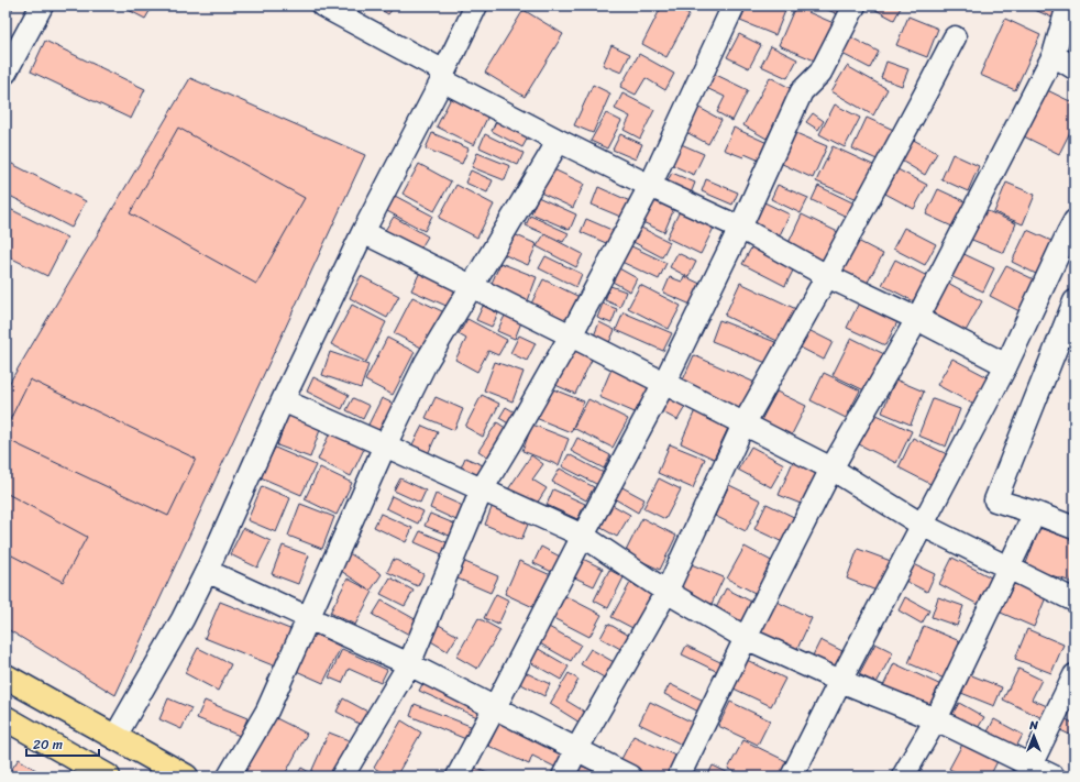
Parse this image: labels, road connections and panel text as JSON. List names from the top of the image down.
{
  "scale_bar": "20 m",
  "north": "top"
}
